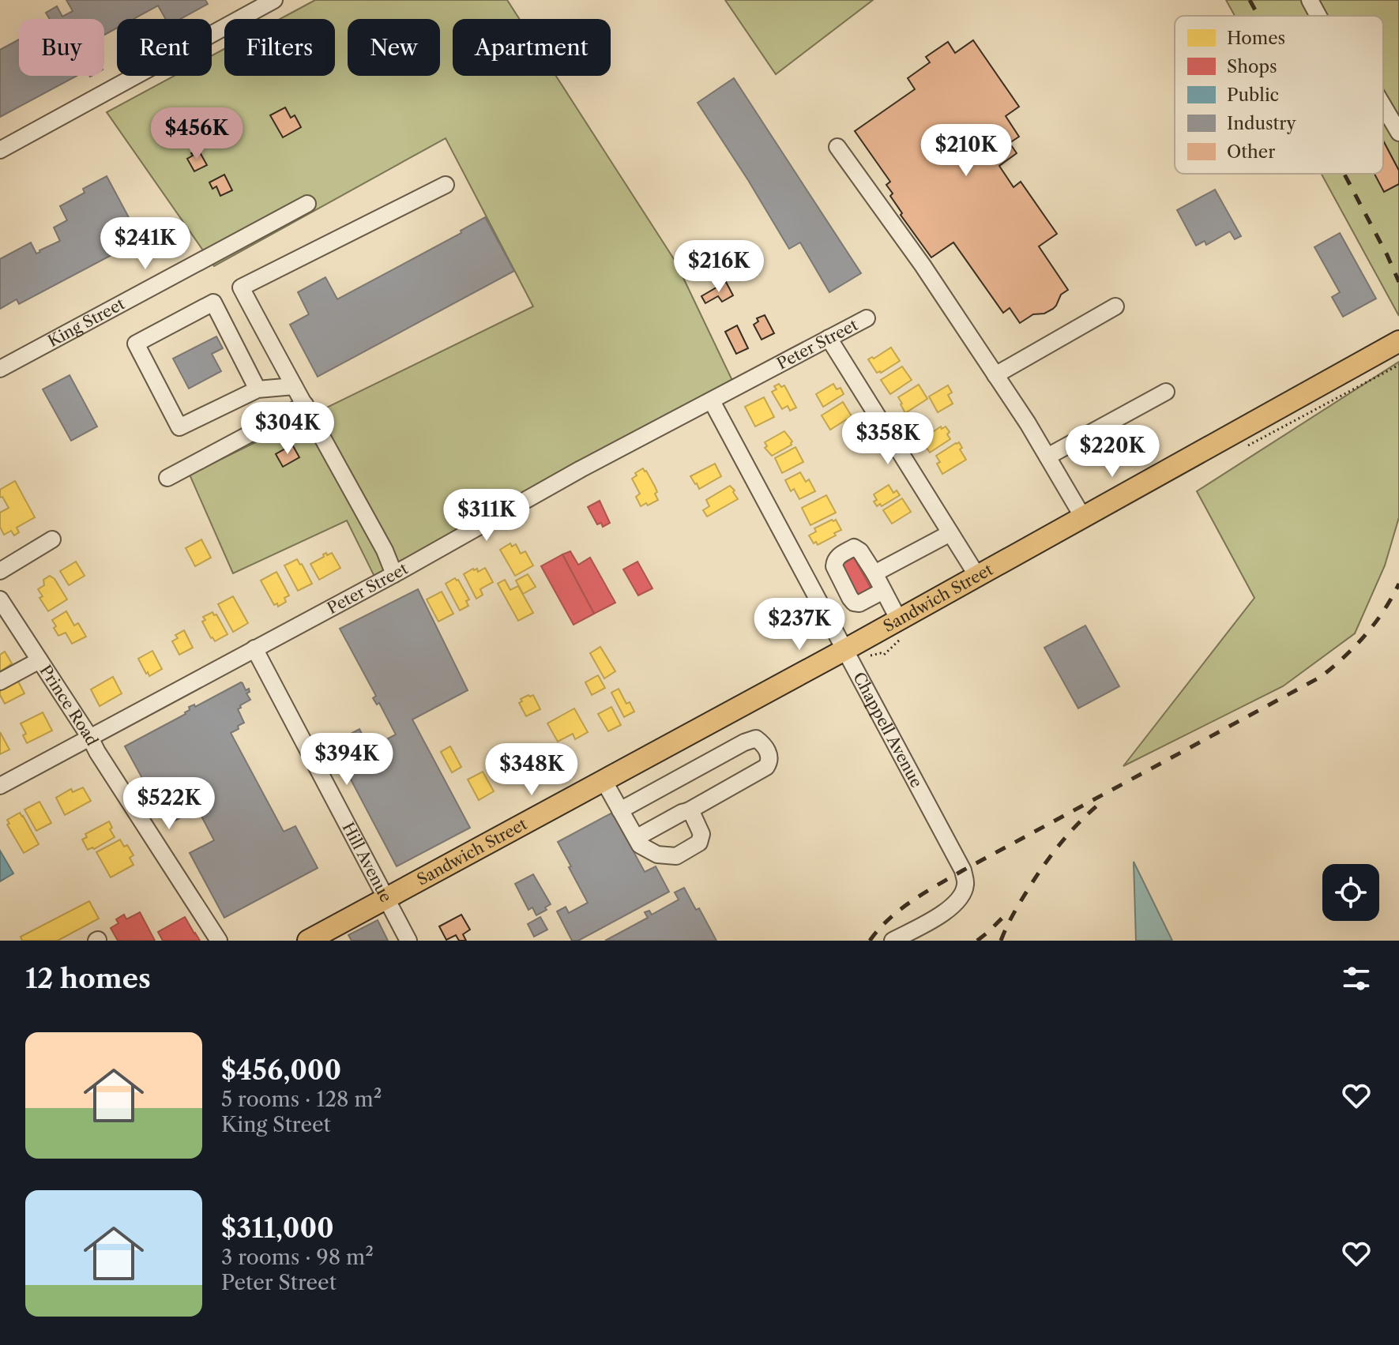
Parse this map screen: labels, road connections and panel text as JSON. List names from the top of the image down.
{
  "streets": {
    "main road": ["Sandwich Street"],
    "street": [
      "King Street",
      "Peter Street",
      "Prince Road",
      "Chappell Avenue",
      "Hill Avenue"
    ]
  },
  "crossings": [
    ["Peter Street", "Prince Road"],
    ["Peter Street", "Chappell Avenue"],
    ["Peter Street", "Hill Avenue"],
    ["Sandwich Street", "Chappell Avenue"],
    ["Sandwich Street", "Hill Avenue"]
  ],
  "legend": [
    "Homes",
    "Shops",
    "Public",
    "Industry",
    "Other"
  ],
  "page": {
    "chip": [
      "Buy",
      "Rent",
      "Filters",
      "New",
      "Apartment"
    ],
    "price": [
      "$456K",
      "$210K",
      "$241K",
      "$216K",
      "$304K",
      "$358K",
      "$220K",
      "$311K",
      "$237K",
      "$394K",
      "$348K",
      "$522K"
    ],
    "heading": "12 homes",
    "list": [
      {
        "name": "$456,000",
        "note": "5 rooms · 128 m² · King Street"
      },
      {
        "name": "$311,000",
        "note": "3 rooms · 98 m² · Peter Street"
      }
    ]
  }
}
